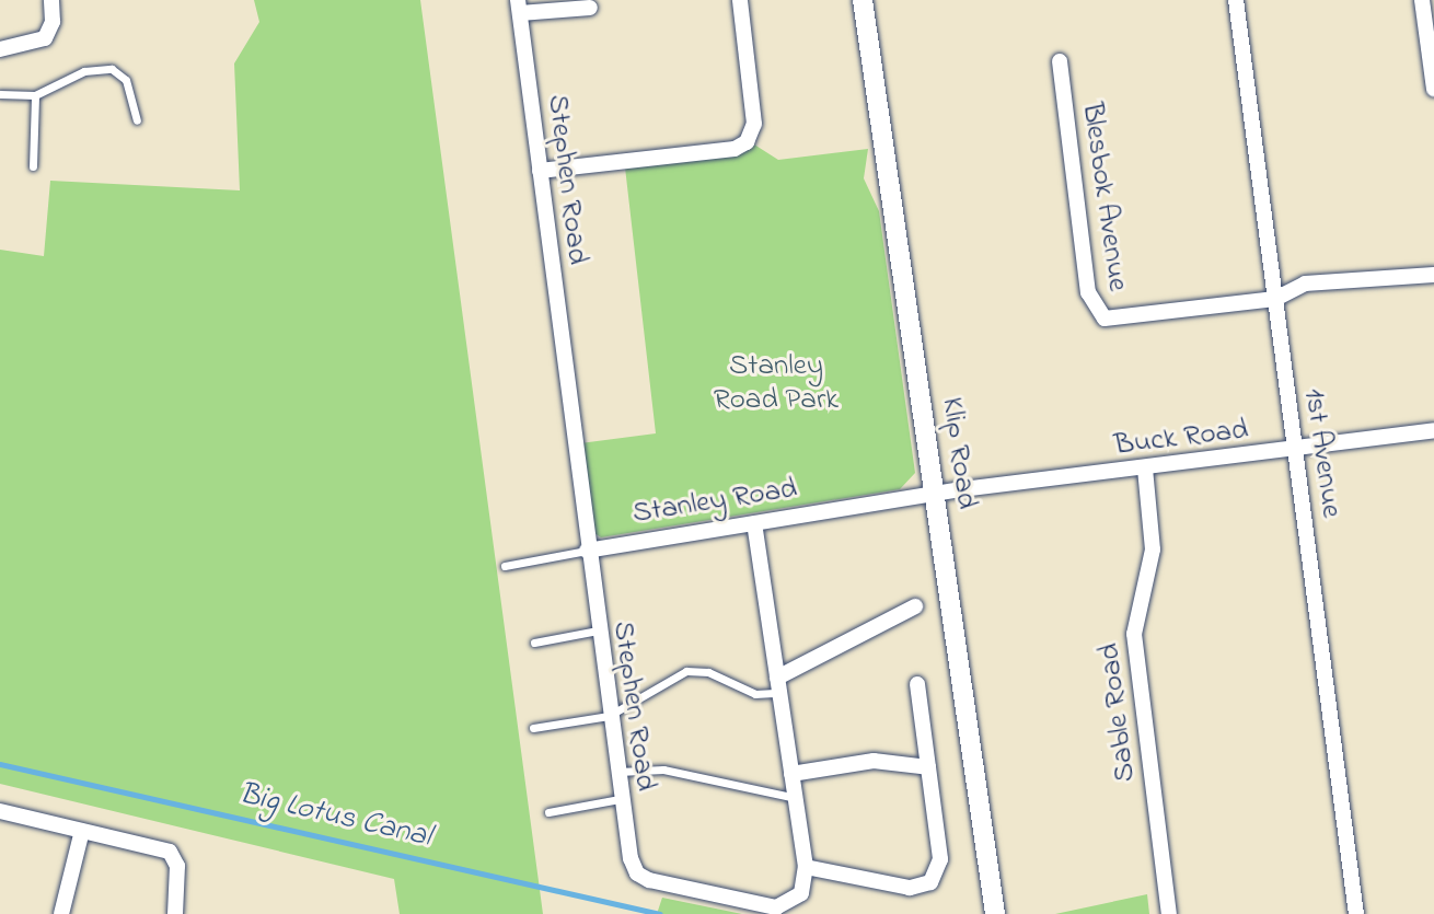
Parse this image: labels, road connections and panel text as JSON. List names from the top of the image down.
{
  "streets": {
    "street": [
      "Stephen Road",
      "Blesbok Avenue",
      "Buck Road",
      "Klip Road",
      "1st Avenue",
      "Stanley Road",
      "Sable Road"
    ]
  },
  "crossings": [
    ["Stephen Road", "Stanley Road"],
    ["Blesbok Avenue", "1st Avenue"],
    ["Buck Road", "Klip Road"],
    ["Buck Road", "1st Avenue"],
    ["Buck Road", "Stanley Road"],
    ["Buck Road", "Sable Road"],
    ["Klip Road", "Stanley Road"]
  ],
  "water": ["Big Lotus Canal"],
  "parks": ["Stanley Road Park"]
}
